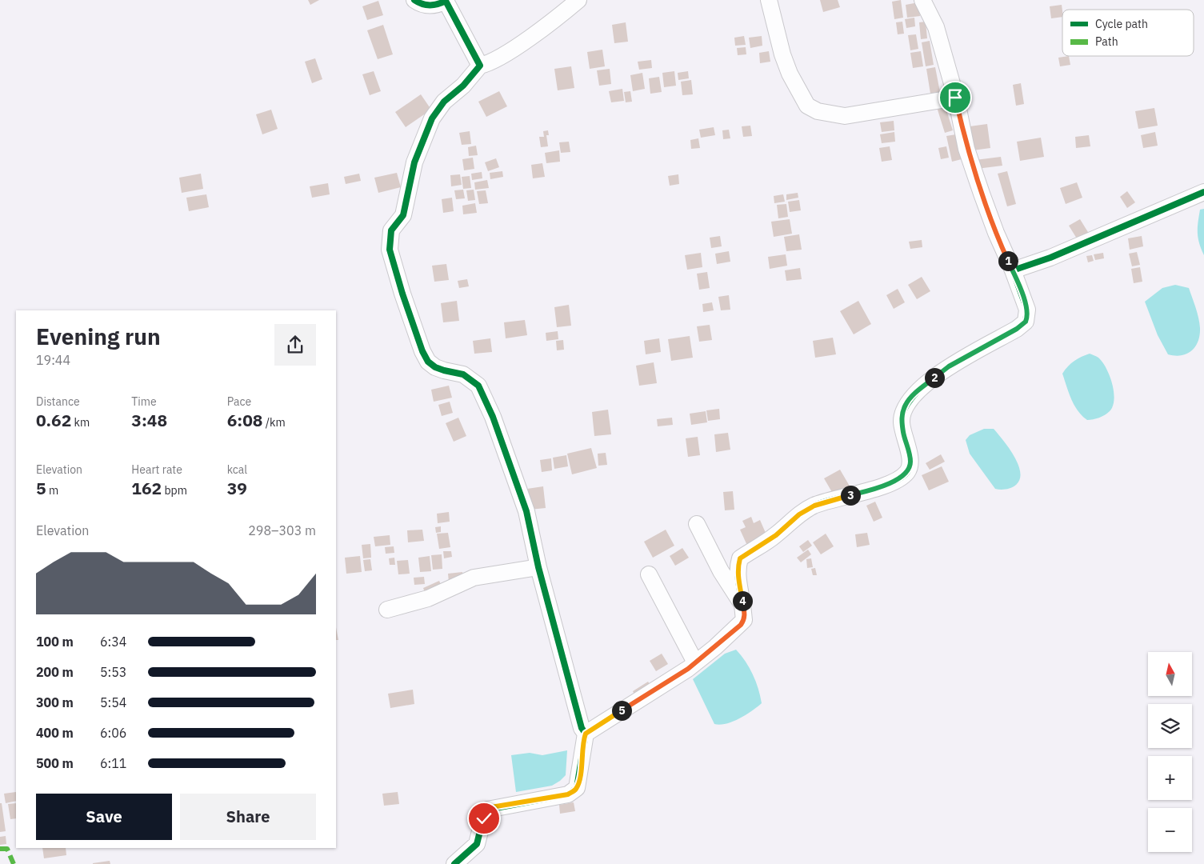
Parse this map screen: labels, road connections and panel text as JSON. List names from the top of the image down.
{
  "legend": ["Cycle path", "Path"],
  "north": "top",
  "page": {
    "pins": [
      "1",
      "2",
      "3",
      "4",
      "5"
    ],
    "heading": ["Evening run", "19:44"],
    "stats": [
      ["Distance", "0.62 km"],
      ["Time", "3:48"],
      ["Pace", "6:08 /km"],
      ["Elevation", "5 m"],
      ["Heart rate", "162 bpm"],
      ["kcal", "39"]
    ],
    "chart": ["Elevation", "298–303 m"],
    "list": [
      {
        "name": "100 m",
        "note": "6:34"
      },
      {
        "name": "200 m",
        "note": "5:53"
      },
      {
        "name": "300 m",
        "note": "5:54"
      },
      {
        "name": "400 m",
        "note": "6:06"
      },
      {
        "name": "500 m",
        "note": "6:11"
      }
    ],
    "map_buttons": ["+", "−"],
    "buttons": ["Save", "Share"]
  }
}
